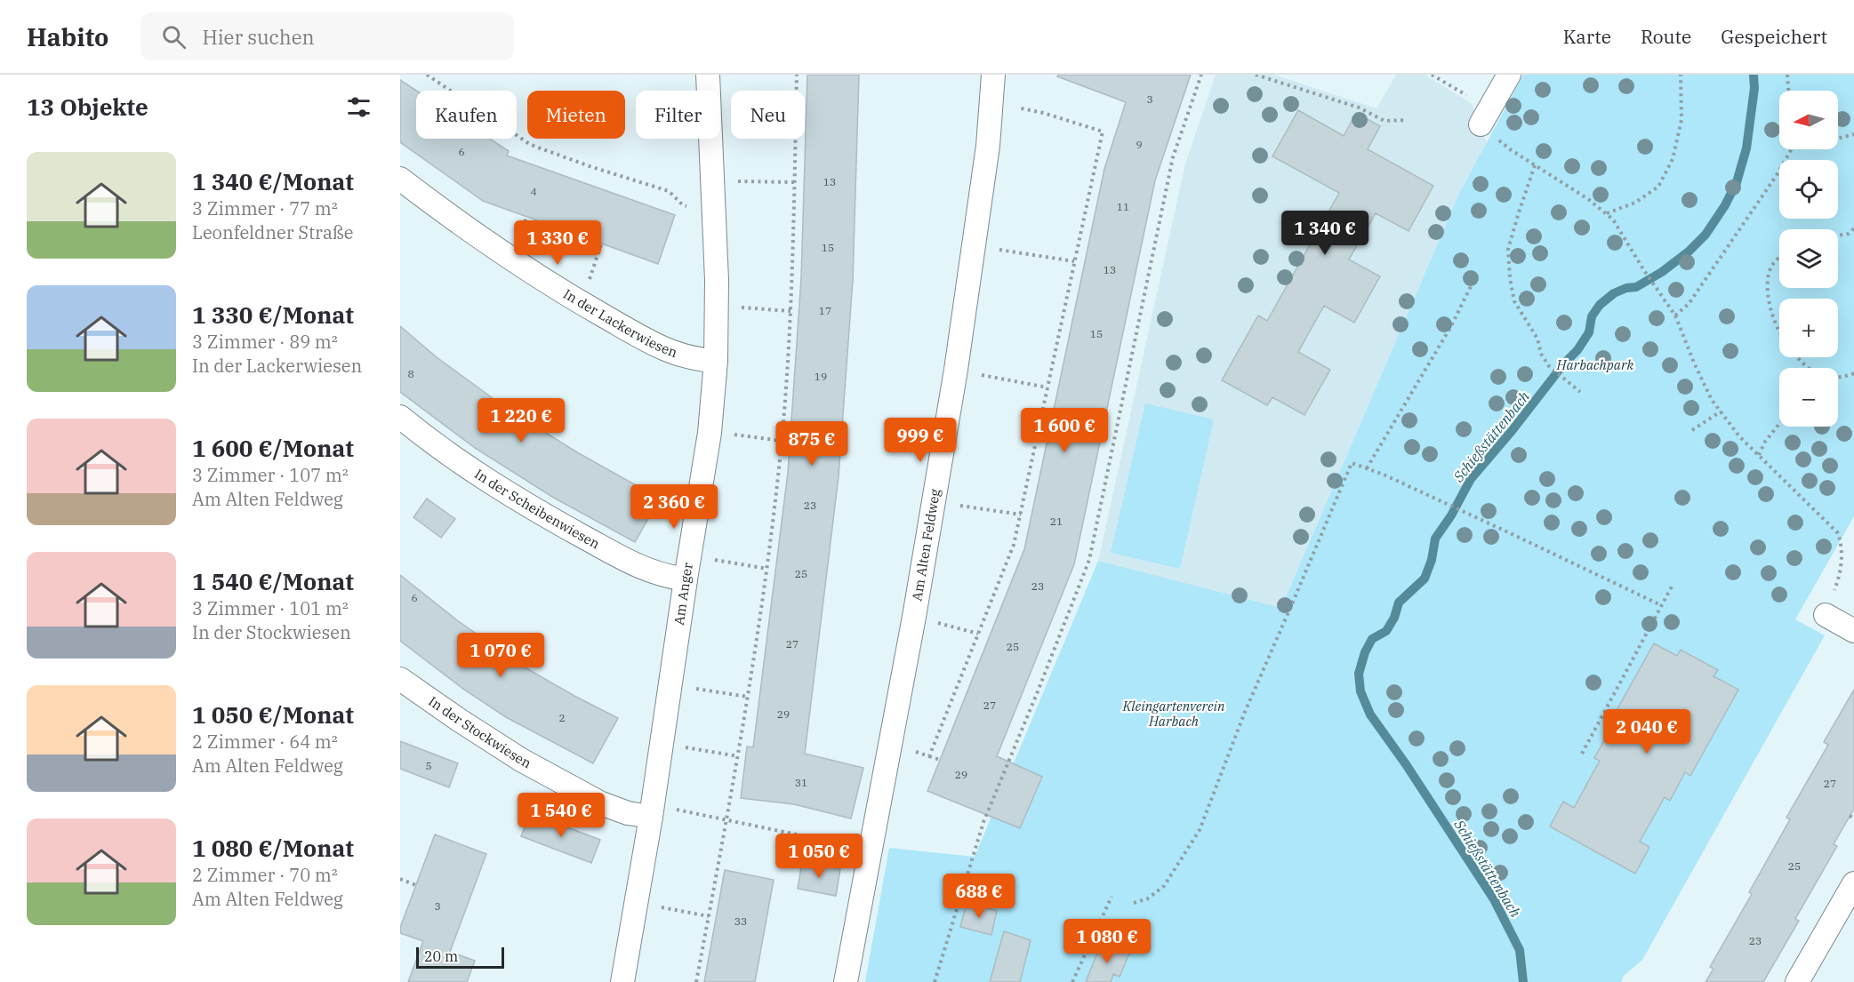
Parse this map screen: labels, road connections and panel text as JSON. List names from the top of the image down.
{
  "streets": {
    "street": [
      "In der Lackerwiesen",
      "In der Scheibenwiesen",
      "Am Alten Feldweg",
      "Am Anger",
      "In der Stockwiesen"
    ]
  },
  "crossings": [
    ["In der Lackerwiesen", "Am Anger"],
    ["In der Scheibenwiesen", "Am Anger"],
    ["Am Anger", "In der Stockwiesen"]
  ],
  "water": ["Schießstättenbach"],
  "parks": ["Harbachpark", "Kleingartenverein Harbach"],
  "house_numbers": [
    "3",
    "9",
    "6",
    "13",
    "4",
    "11",
    "15",
    "13",
    "17",
    "15",
    "8",
    "19",
    "23",
    "21",
    "25",
    "23",
    "6",
    "27",
    "25",
    "27",
    "29",
    "2",
    "5",
    "29",
    "31",
    "27",
    "25",
    "3",
    "33",
    "23"
  ],
  "scale_bar": "20 m",
  "north": "left",
  "page": {
    "header": "Habito",
    "search": "Hier suchen",
    "nav": ["Karte", "Route", "Gespeichert"],
    "heading": "13 Objekte",
    "map_buttons": ["+", "−"],
    "chip": [
      "Kaufen",
      "Mieten",
      "Filter",
      "Neu"
    ],
    "list": [
      {
        "name": "1 340 €/Monat",
        "note": "3 Zimmer · 77 m² · Leonfeldner Straße"
      },
      {
        "name": "1 330 €/Monat",
        "note": "3 Zimmer · 89 m² · In der Lackerwiesen"
      },
      {
        "name": "1 600 €/Monat",
        "note": "3 Zimmer · 107 m² · Am Alten Feldweg"
      },
      {
        "name": "1 540 €/Monat",
        "note": "3 Zimmer · 101 m² · In der Stockwiesen"
      },
      {
        "name": "1 050 €/Monat",
        "note": "2 Zimmer · 64 m² · Am Alten Feldweg"
      },
      {
        "name": "1 080 €/Monat",
        "note": "2 Zimmer · 70 m² · Am Alten Feldweg"
      }
    ],
    "price": [
      "1 340 €",
      "1 330 €",
      "1 220 €",
      "1 600 €",
      "999 €",
      "875 €",
      "2 360 €",
      "1 070 €",
      "2 040 €",
      "1 540 €",
      "1 050 €",
      "688 €",
      "1 080 €"
    ],
    "scale": "20 m"
  }
}
